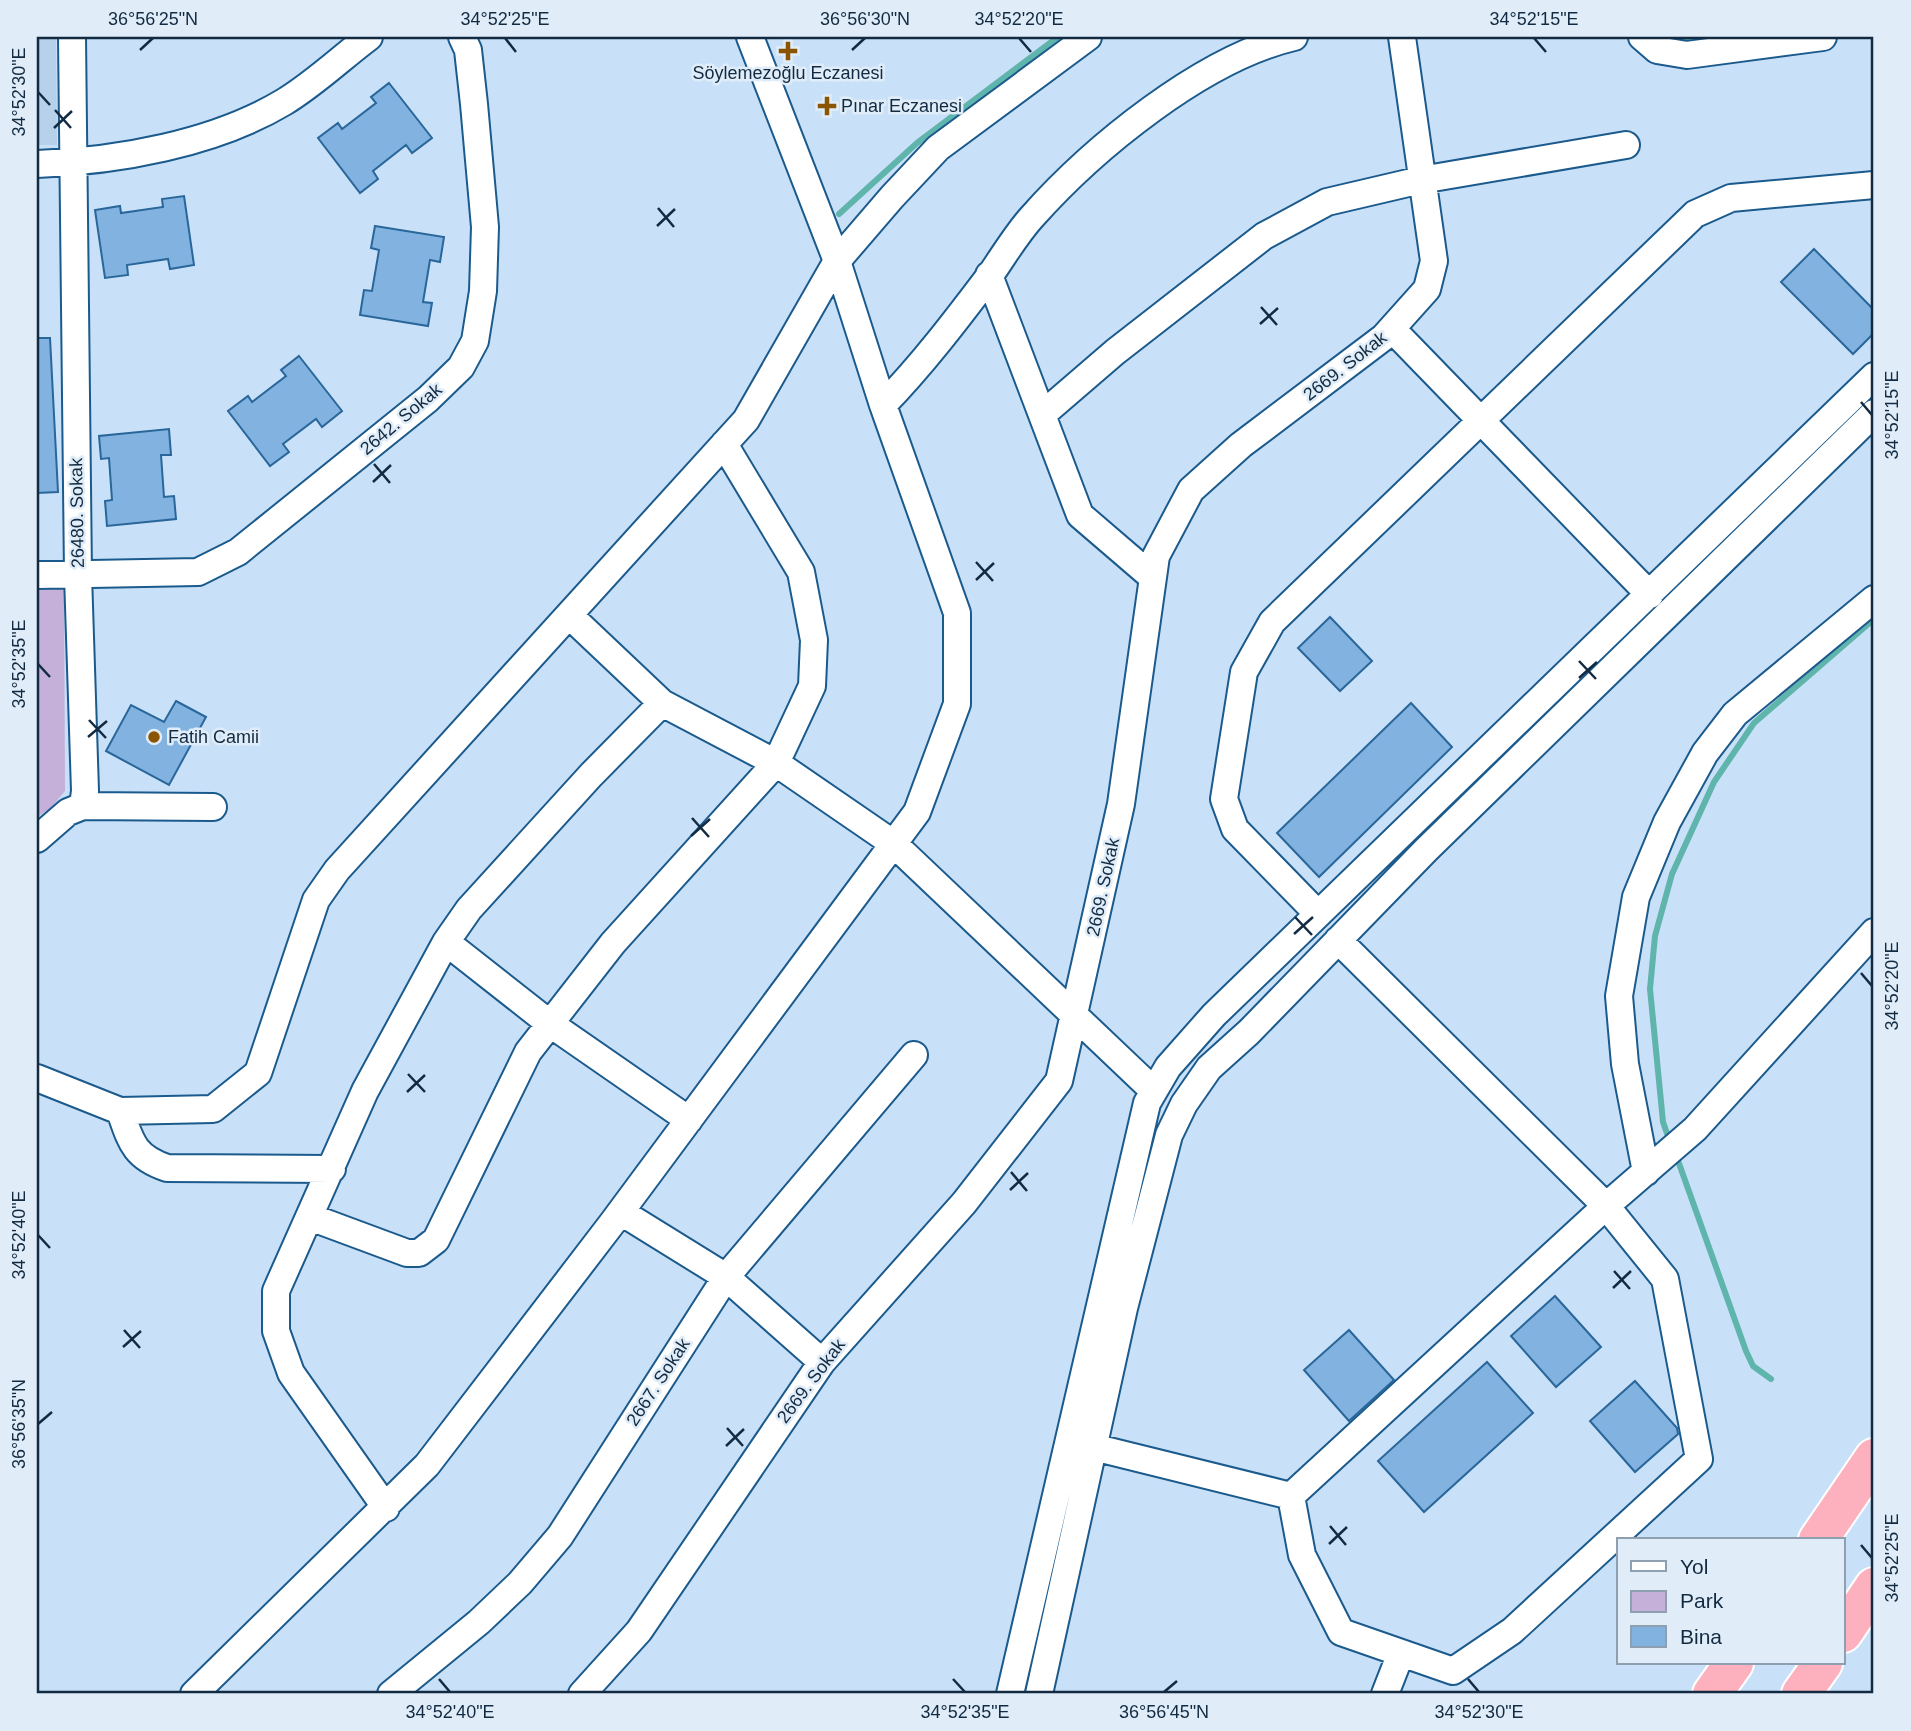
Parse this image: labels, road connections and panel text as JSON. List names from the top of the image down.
{
  "streets": {
    "street": [
      "2669. Sokak",
      "2642. Sokak",
      "26480. Sokak",
      "2667. Sokak"
    ]
  },
  "crossings": [
    ["2642. Sokak", "26480. Sokak"]
  ],
  "places": {
    "health": ["Söylemezoğlu Eczanesi", "Pınar Eczanesi"],
    "other": ["Fatih Camii"]
  },
  "legend": ["Yol", "Park", "Bina"],
  "coordinates": [
    "36°56'25\"N",
    "34°52'25\"E",
    "36°56'30\"N",
    "34°52'20\"E",
    "34°52'15\"E",
    "34°52'30\"E",
    "34°52'35\"E",
    "34°52'40\"E",
    "36°56'35\"N",
    "36°56'45\"N"
  ]
}
